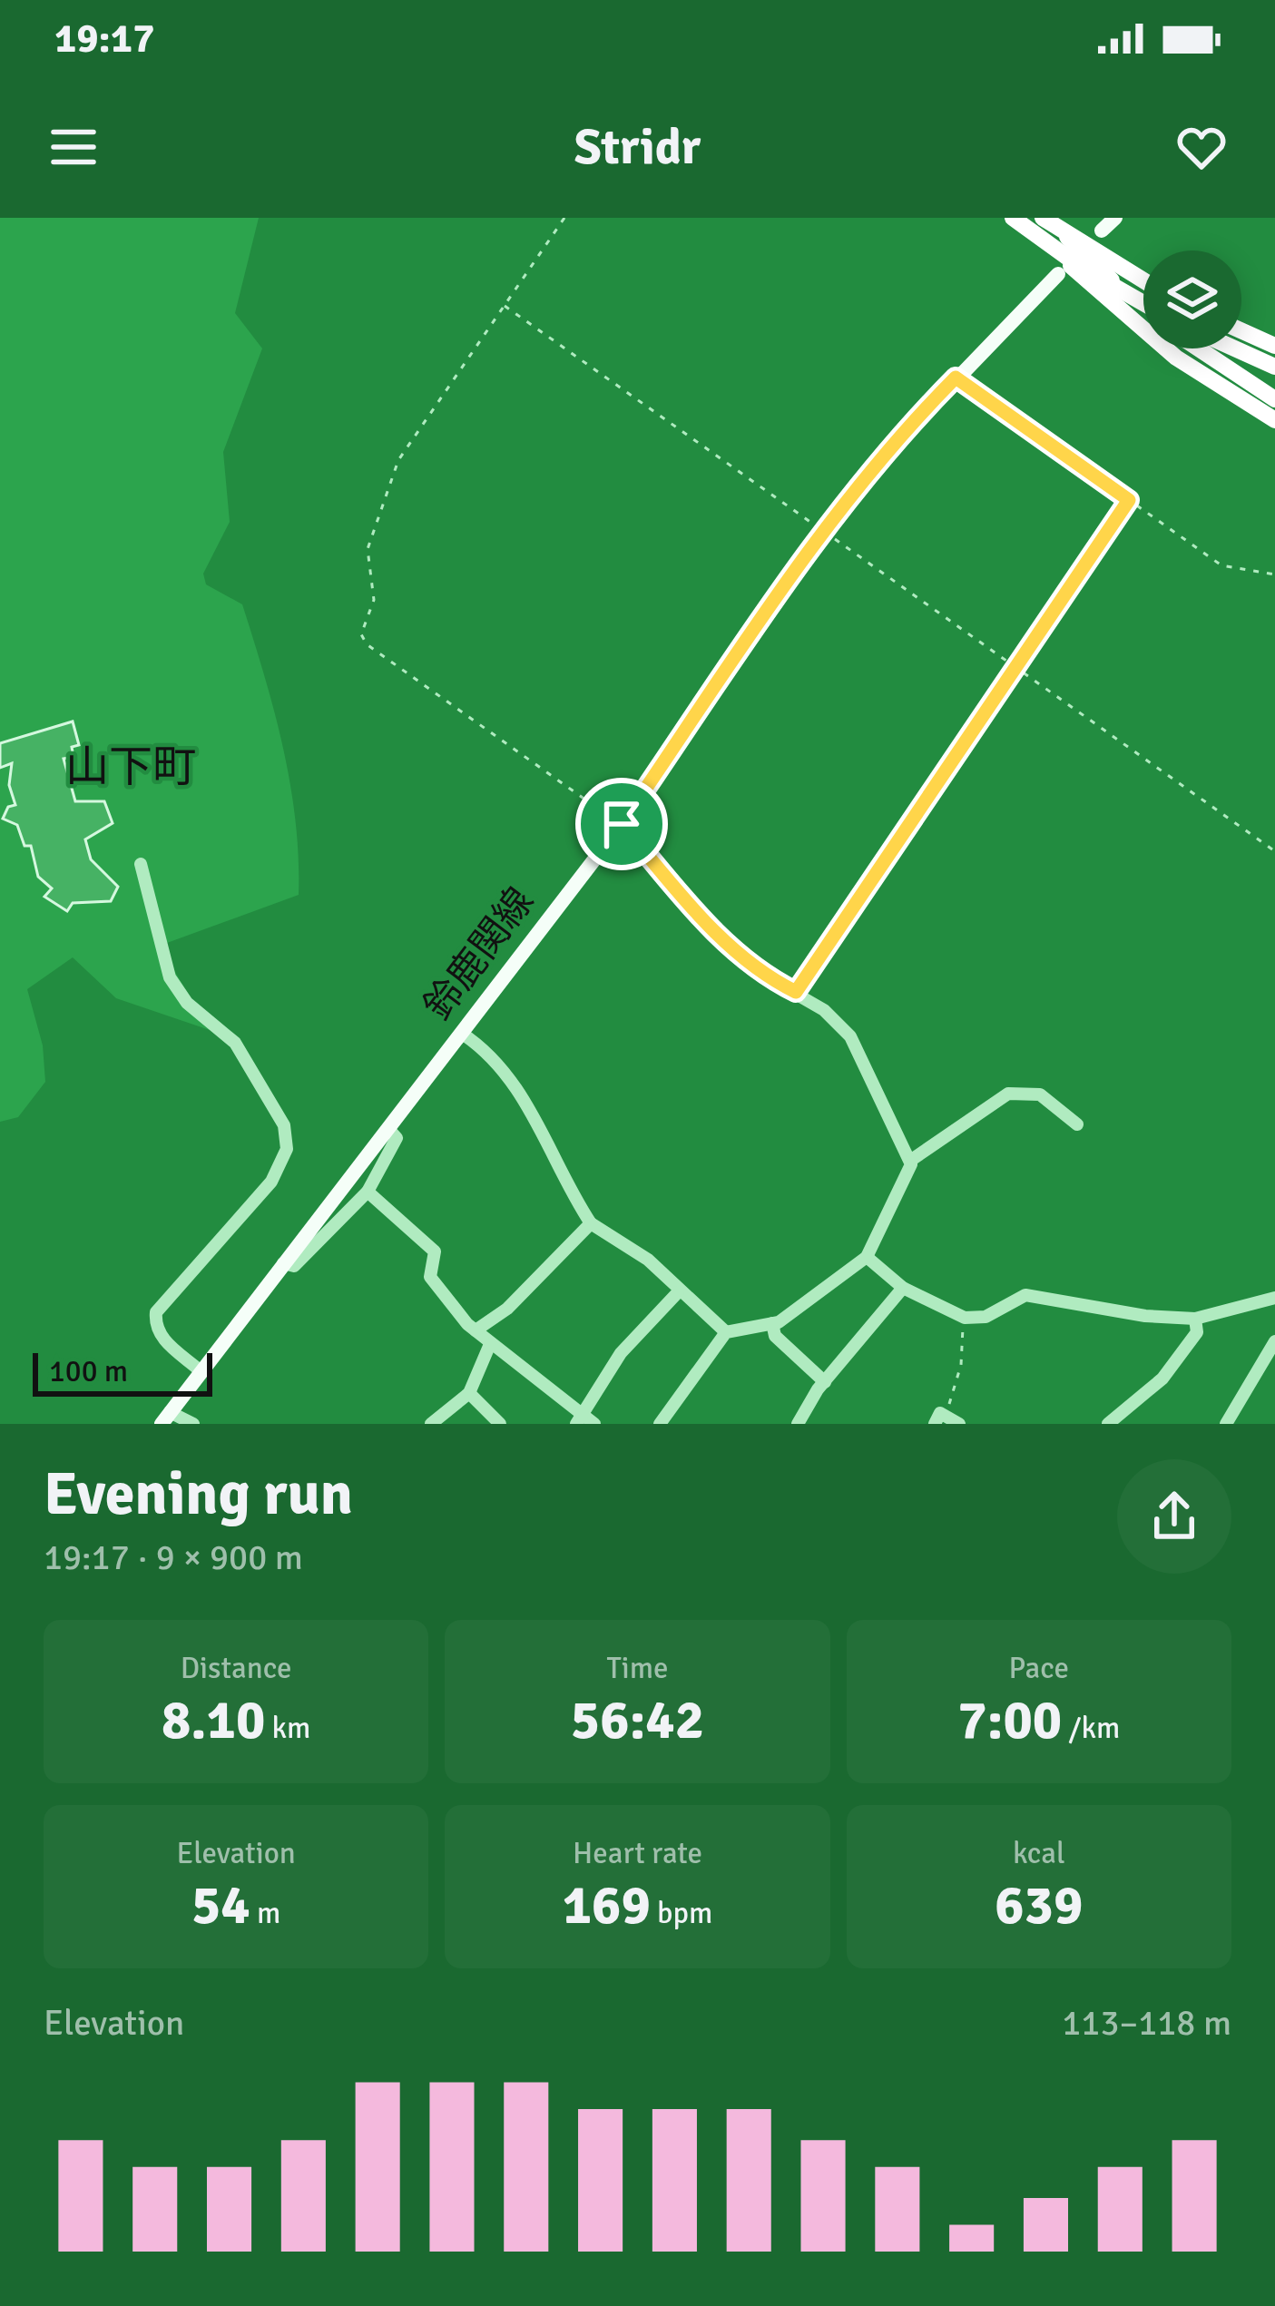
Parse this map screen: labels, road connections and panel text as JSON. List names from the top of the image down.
{
  "streets": {
    "main road": ["鈴鹿関線"]
  },
  "districts": ["山下町"],
  "scale_bar": "100 m",
  "page": {
    "status": "19:17",
    "header": "Stridr",
    "scale": "100 m",
    "heading": ["Evening run", "19:17 · 9 × 900 m"],
    "stats": [
      ["Distance", "8.10 km"],
      ["Time", "56:42"],
      ["Pace", "7:00 /km"],
      ["Elevation", "54 m"],
      ["Heart rate", "169 bpm"],
      ["kcal", "639"]
    ],
    "chart": ["Elevation", "113–118 m"]
  }
}
